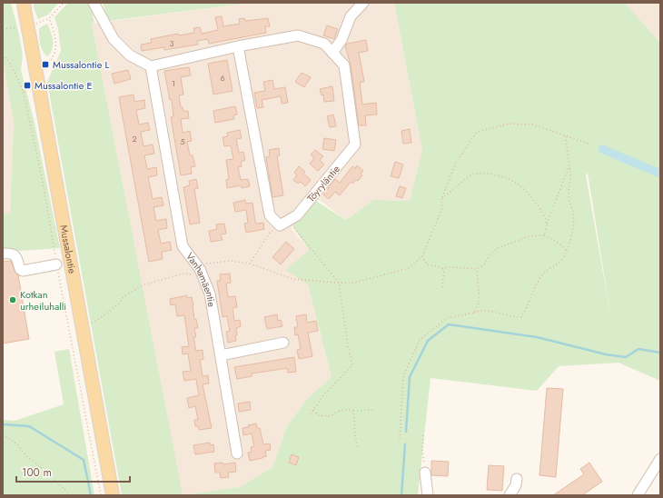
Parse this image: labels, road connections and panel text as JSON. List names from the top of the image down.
{
  "streets": {
    "main road": ["Mussalontie"],
    "street": ["Töyryläntie", "Vanhamäentie"]
  },
  "crossings": [
    ["Töyryläntie", "Vanhamäentie"]
  ],
  "places": {
    "transit": ["Mussalontie L", "Mussalontie E"],
    "other": ["Kotkan urheiluhalli"]
  },
  "house_numbers": [
    "3",
    "6",
    "1",
    "2",
    "5"
  ],
  "scale_bar": "100 m"
}
